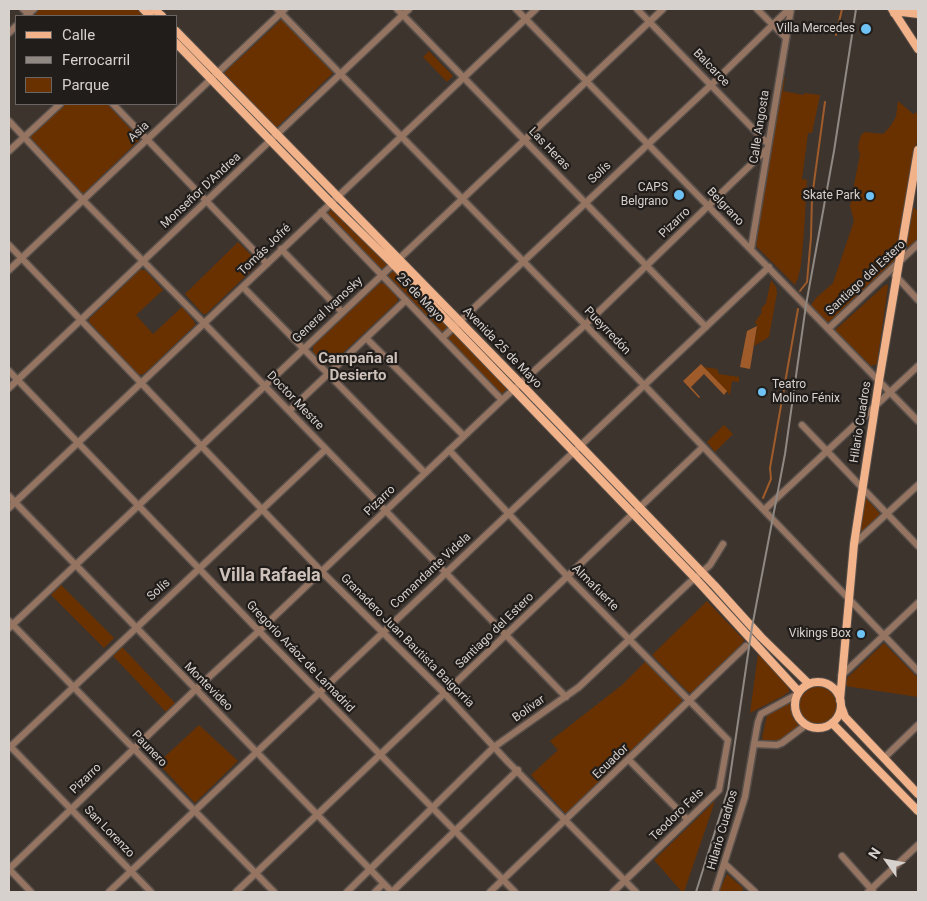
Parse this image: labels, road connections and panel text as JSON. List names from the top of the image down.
{
  "streets": {
    "main road": ["Avenida 25 de Mayo", "Hilario Cuadros"],
    "street": [
      "Balcarce",
      "Calle Angosta",
      "Asia",
      "Las Heras",
      "Solís",
      "Monseñor D'Andrea",
      "Belgrano",
      "Pizarro",
      "Tomás Jofré",
      "Santiago del Estero",
      "25 de Mayo",
      "General Ivanosky",
      "Pueyrredón",
      "Doctor Mestre",
      "Comandante Videla",
      "Almafuerte",
      "Granadero Juan Bautista Baigorria",
      "Gregorio Aráoz de Lamadrid",
      "Montevideo",
      "Bolívar",
      "Paunero",
      "Ecuador",
      "Teodoro Fels",
      "San Lorenzo"
    ]
  },
  "crossings": [
    ["Balcarce", "Calle Angosta"],
    ["Balcarce", "Solís"],
    ["Balcarce", "Pizarro"],
    ["Balcarce", "General Ivanosky"],
    ["Calle Angosta", "Solís"],
    ["Calle Angosta", "Belgrano"],
    ["Calle Angosta", "Pizarro"],
    ["Asia", "Pueyrredón"],
    ["Asia", "Avenida 25 de Mayo"],
    ["Asia", "Doctor Mestre"],
    ["Asia", "Granadero Juan Bautista Baigorria"],
    ["Las Heras", "Solís"],
    ["Las Heras", "Monseñor D'Andrea"],
    ["Las Heras", "Pizarro"],
    ["Las Heras", "Tomás Jofré"],
    ["Las Heras", "General Ivanosky"],
    ["Las Heras", "Comandante Videla"],
    ["Solís", "Belgrano"],
    ["Solís", "25 de Mayo"],
    ["Solís", "Pueyrredón"],
    ["Solís", "Avenida 25 de Mayo"],
    ["Solís", "Doctor Mestre"],
    ["Solís", "Granadero Juan Bautista Baigorria"],
    ["Solís", "Gregorio Aráoz de Lamadrid"],
    ["Solís", "Montevideo"],
    ["Solís", "Paunero"],
    ["Solís", "San Lorenzo"],
    ["Monseñor D'Andrea", "Pueyrredón"],
    ["Monseñor D'Andrea", "Avenida 25 de Mayo"],
    ["Monseñor D'Andrea", "Doctor Mestre"],
    ["Monseñor D'Andrea", "Granadero Juan Bautista Baigorria"],
    ["Monseñor D'Andrea", "Gregorio Aráoz de Lamadrid"],
    ["Belgrano", "Pizarro"],
    ["Belgrano", "Tomás Jofré"],
    ["Belgrano", "Santiago del Estero"],
    ["Belgrano", "General Ivanosky"],
    ["Belgrano", "Hilario Cuadros"],
    ["Belgrano", "Comandante Videla"],
    ["Pizarro", "25 de Mayo"],
    ["Pizarro", "Pueyrredón"],
    ["Pizarro", "Avenida 25 de Mayo"],
    ["Pizarro", "Doctor Mestre"],
    ["Pizarro", "Almafuerte"],
    ["Pizarro", "Granadero Juan Bautista Baigorria"],
    ["Pizarro", "Gregorio Aráoz de Lamadrid"],
    ["Pizarro", "Montevideo"],
    ["Pizarro", "Paunero"],
    ["Pizarro", "San Lorenzo"],
    ["Tomás Jofré", "25 de Mayo"],
    ["Tomás Jofré", "Pueyrredón"],
    ["Tomás Jofré", "Avenida 25 de Mayo"],
    ["Tomás Jofré", "Doctor Mestre"],
    ["Tomás Jofré", "Granadero Juan Bautista Baigorria"],
    ["Tomás Jofré", "Gregorio Aráoz de Lamadrid"],
    ["Tomás Jofré", "Montevideo"],
    ["Santiago del Estero", "Pueyrredón"],
    ["Santiago del Estero", "Avenida 25 de Mayo"],
    ["Santiago del Estero", "Doctor Mestre"],
    ["Santiago del Estero", "Hilario Cuadros"],
    ["Santiago del Estero", "Almafuerte"],
    ["Santiago del Estero", "Granadero Juan Bautista Baigorria"],
    ["Santiago del Estero", "Gregorio Aráoz de Lamadrid"],
    ["Santiago del Estero", "Montevideo"],
    ["Santiago del Estero", "Paunero"],
    ["25 de Mayo", "General Ivanosky"],
    ["General Ivanosky", "Pueyrredón"],
    ["General Ivanosky", "Avenida 25 de Mayo"],
    ["General Ivanosky", "Doctor Mestre"],
    ["General Ivanosky", "Granadero Juan Bautista Baigorria"],
    ["General Ivanosky", "Gregorio Aráoz de Lamadrid"],
    ["General Ivanosky", "Montevideo"],
    ["General Ivanosky", "Paunero"],
    ["Pueyrredón", "Hilario Cuadros"],
    ["Pueyrredón", "Comandante Videla"],
    ["Avenida 25 de Mayo", "Hilario Cuadros"],
    ["Avenida 25 de Mayo", "Comandante Videla"],
    ["Avenida 25 de Mayo", "Bolívar"],
    ["Doctor Mestre", "Comandante Videla"],
    ["Doctor Mestre", "Bolívar"],
    ["Comandante Videla", "Almafuerte"],
    ["Comandante Videla", "Granadero Juan Bautista Baigorria"],
    ["Comandante Videla", "Gregorio Aráoz de Lamadrid"],
    ["Comandante Videla", "Montevideo"],
    ["Comandante Videla", "Paunero"],
    ["Comandante Videla", "San Lorenzo"],
    ["Almafuerte", "Bolívar"],
    ["Almafuerte", "Ecuador"],
    ["Almafuerte", "Teodoro Fels"],
    ["Granadero Juan Bautista Baigorria", "Bolívar"],
    ["Granadero Juan Bautista Baigorria", "Ecuador"],
    ["Granadero Juan Bautista Baigorria", "Teodoro Fels"],
    ["Gregorio Aráoz de Lamadrid", "Bolívar"],
    ["Gregorio Aráoz de Lamadrid", "Ecuador"],
    ["Montevideo", "Bolívar"]
  ],
  "districts": ["Campaña al Desierto", "Villa Rafaela"],
  "places": [
    "Villa Mercedes",
    "CAPS Belgrano",
    "Skate Park",
    "Teatro Molino Fénix",
    "Vikings Box"
  ],
  "legend": ["Calle", "Ferrocarril", "Parque"],
  "north": "top left"
}
